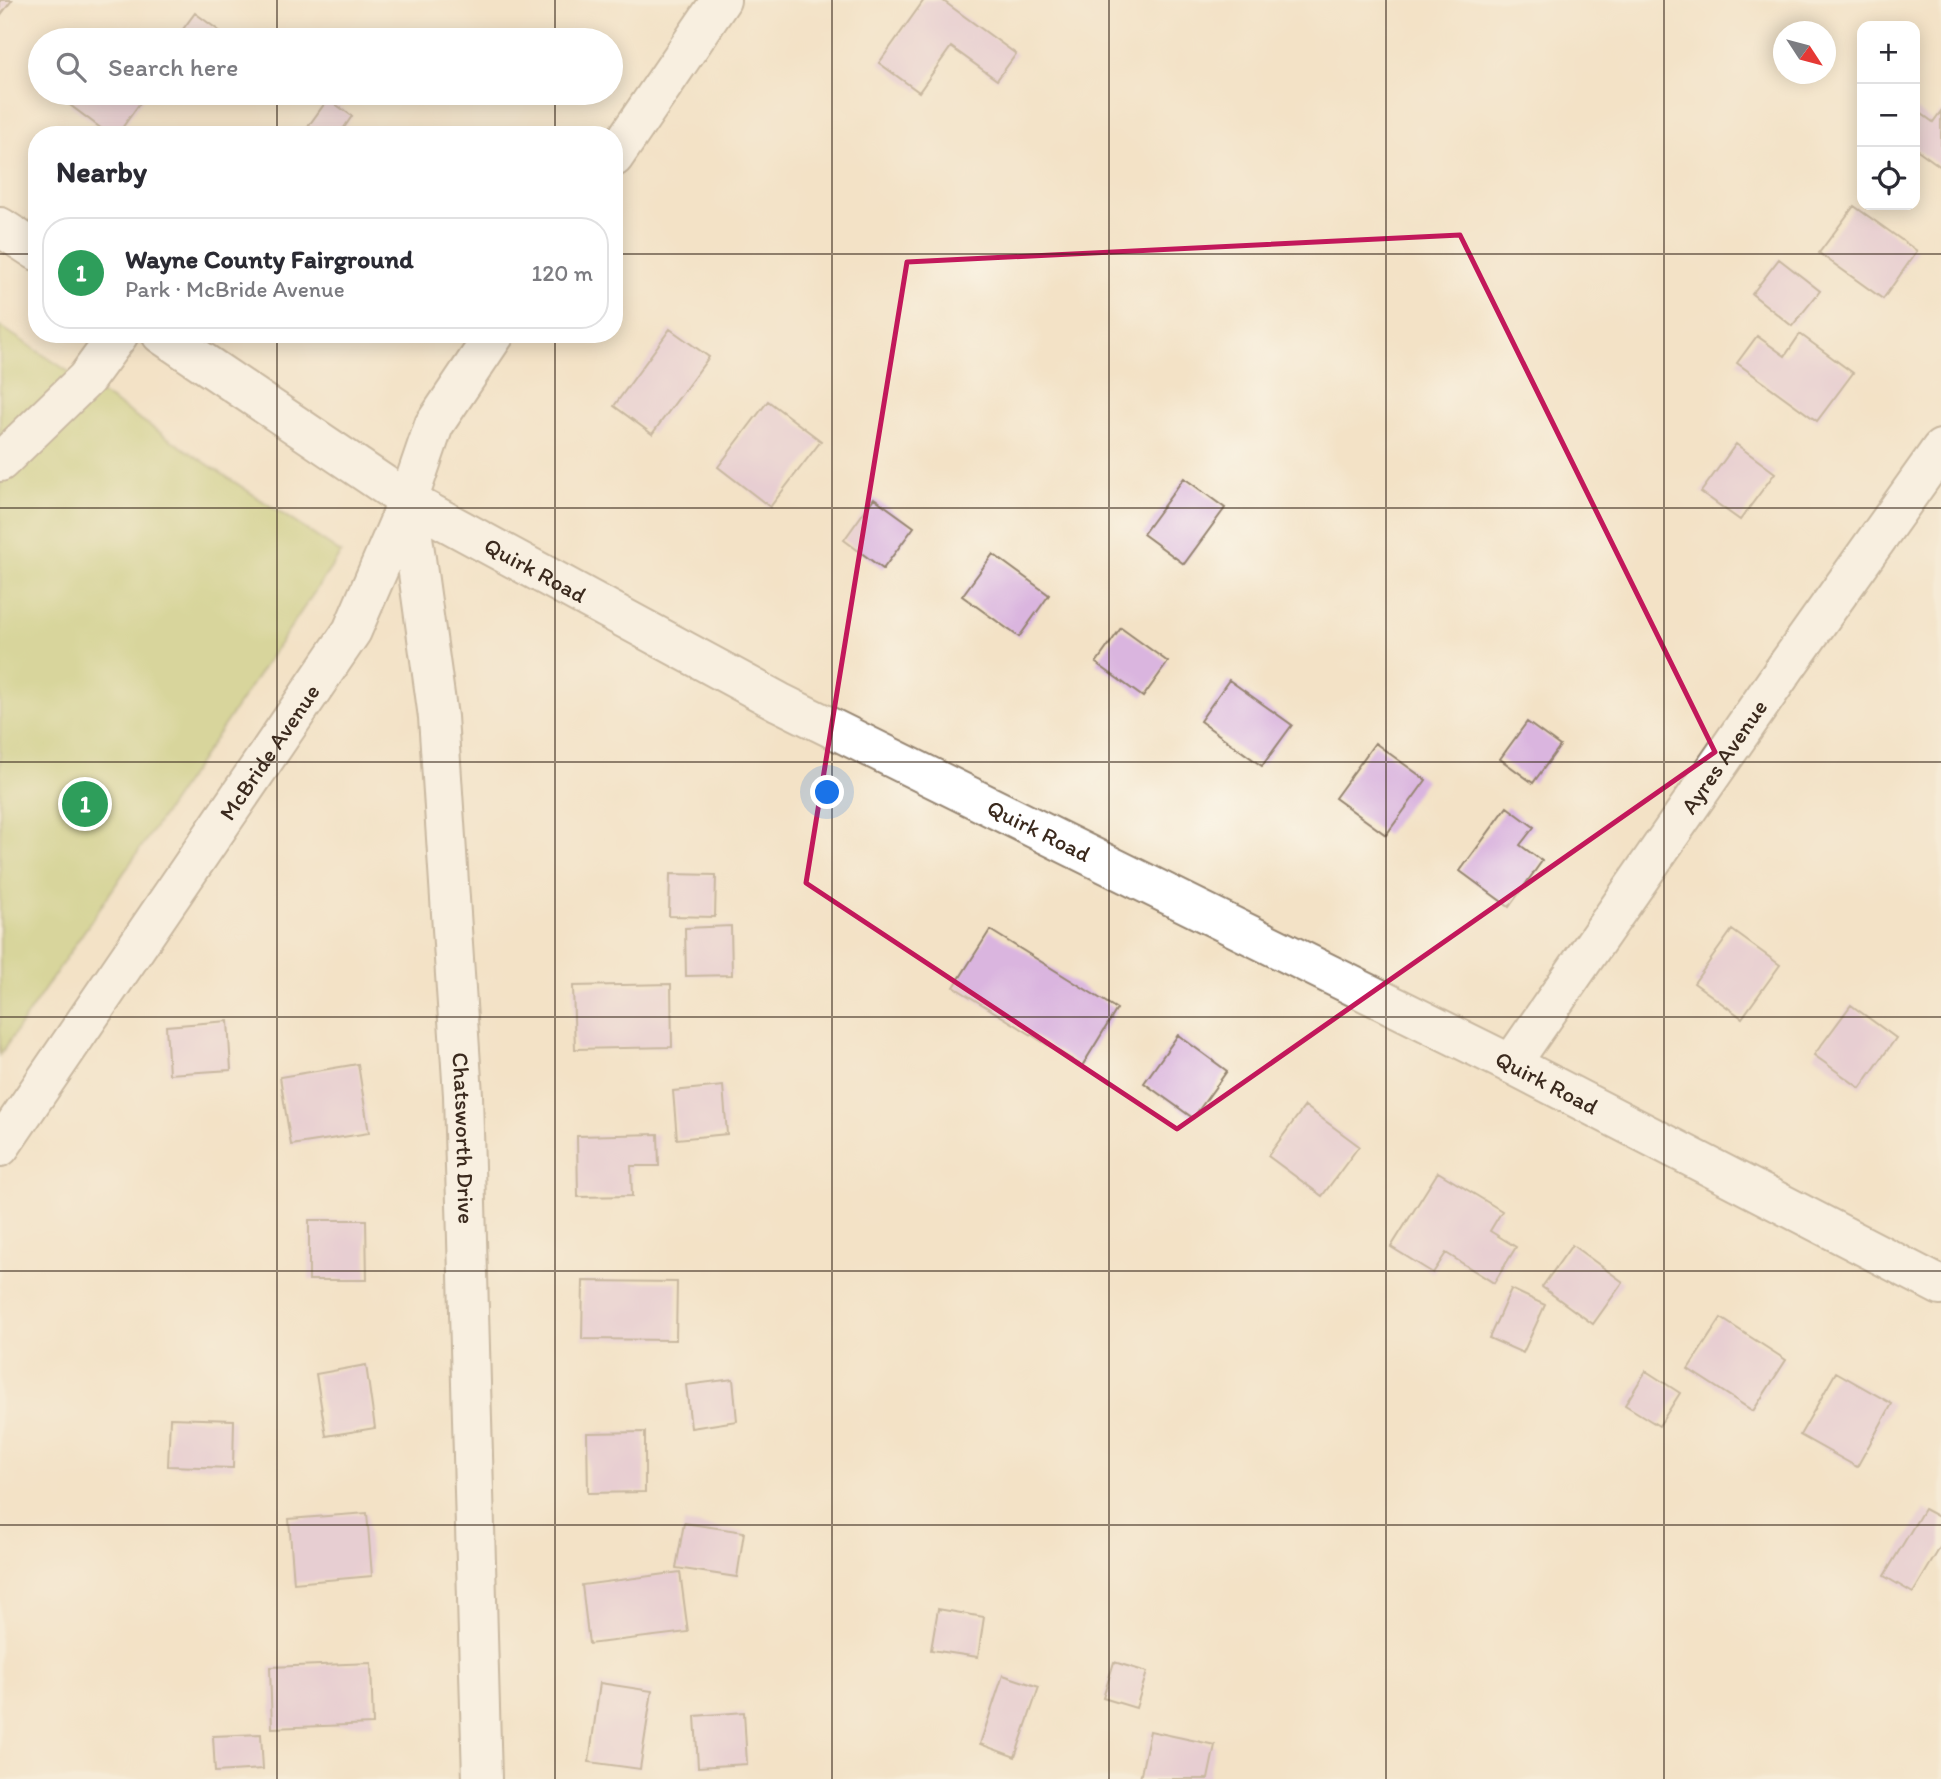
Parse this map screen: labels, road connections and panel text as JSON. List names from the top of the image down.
{
  "streets": {
    "street": [
      "Quirk Road",
      "McBride Avenue",
      "Ayres Avenue",
      "Chatsworth Drive"
    ]
  },
  "crossings": [
    ["Quirk Road", "McBride Avenue"],
    ["Quirk Road", "Ayres Avenue"],
    ["Quirk Road", "Chatsworth Drive"],
    ["McBride Avenue", "Chatsworth Drive"]
  ],
  "north": "bottom right",
  "page": {
    "map_buttons": ["+", "−"],
    "search": "Search here",
    "heading": "Nearby",
    "list": [
      {
        "mark": "1",
        "name": "Wayne County Fairground",
        "note": "Park · McBride Avenue",
        "value": "120 m"
      }
    ],
    "pins": "1"
  }
}
